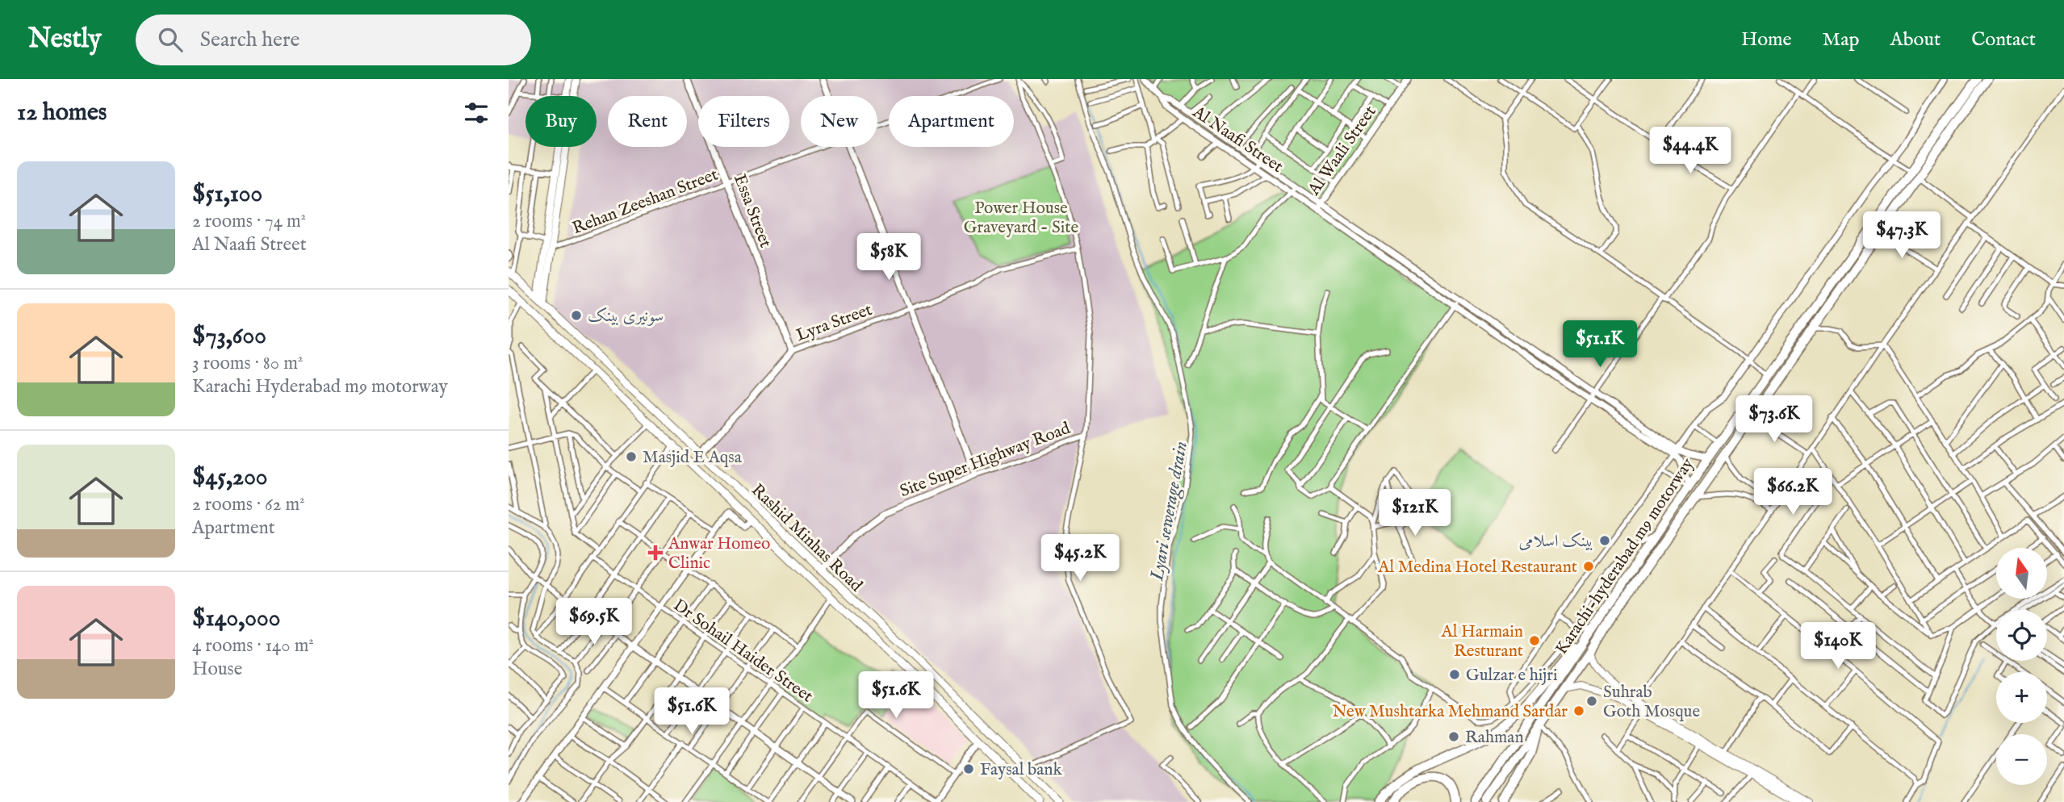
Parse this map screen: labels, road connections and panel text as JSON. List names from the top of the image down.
{
  "streets": {
    "highway": ["Karachi-hyderabad m9 motorway"],
    "main road": ["Rashid Minhas Road"],
    "street": [
      "Al Naafi Street",
      "Al Waali Street",
      "Rehan Zeeshan Street",
      "Essa Street",
      "Lyra Street",
      "Site Super Highway Road",
      "Dr Sohail Haider Street"
    ]
  },
  "crossings": [
    ["Al Naafi Street", "Al Waali Street"],
    ["Al Naafi Street", "Karachi-hyderabad m9 motorway"],
    ["Rehan Zeeshan Street", "Essa Street"],
    ["Essa Street", "Lyra Street"],
    ["Lyra Street", "Site Super Highway Road"],
    ["Lyra Street", "Rashid Minhas Road"],
    ["Site Super Highway Road", "Rashid Minhas Road"]
  ],
  "water": ["Lyari sewerage drain"],
  "parks": ["Power House Graveyard - Site"],
  "places": {
    "other": [
      "سونیری بینک",
      "Masjid E Aqsa",
      "بینک اسلامی",
      "Al Medina Hotel Restaurant",
      "Al Harmain Resturant",
      "Gulzar e hijri",
      "Suhrab Goth Mosque",
      "New Mushtarka Mehmand Sardar",
      "Rahman",
      "Faysal bank"
    ],
    "health": ["Anwar Homeo Clinic"]
  },
  "north": "top",
  "page": {
    "header": "Nestly",
    "search": "Search here",
    "nav": [
      "Home",
      "Map",
      "About",
      "Contact"
    ],
    "heading": "12 homes",
    "chip": [
      "Buy",
      "Rent",
      "Filters",
      "New",
      "Apartment"
    ],
    "price": [
      "$44.4K",
      "$47.3K",
      "$58K",
      "$51.1K",
      "$73.6K",
      "$66.2K",
      "$121K",
      "$45.2K",
      "$69.5K",
      "$140K",
      "$51.6K",
      "$51.6K"
    ],
    "list": [
      {
        "name": "$51,100",
        "note": "2 rooms · 74 m² · Al Naafi Street"
      },
      {
        "name": "$73,600",
        "note": "3 rooms · 80 m² · Karachi Hyderabad m9 motorway"
      },
      {
        "name": "$45,200",
        "note": "2 rooms · 62 m² · Apartment"
      },
      {
        "name": "$140,000",
        "note": "4 rooms · 140 m² · House"
      }
    ],
    "map_buttons": ["+", "−"]
  }
}
